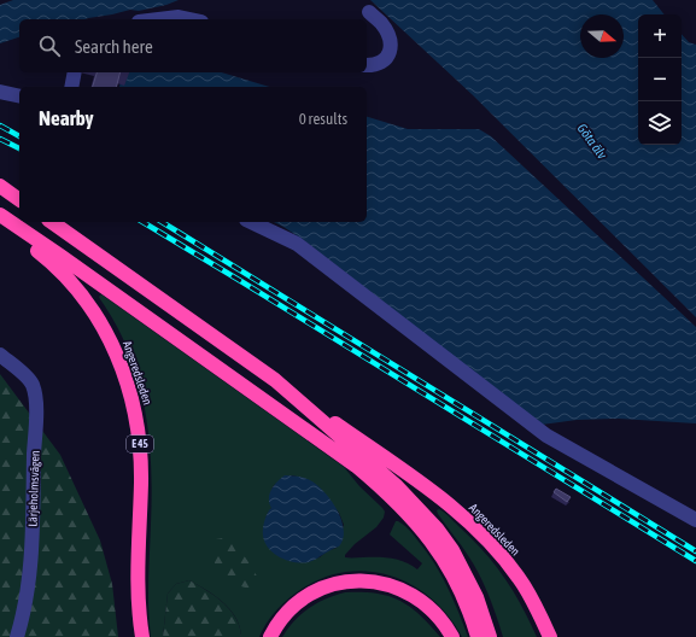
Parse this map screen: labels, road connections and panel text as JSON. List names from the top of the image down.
{
  "streets": {
    "highway": ["Angeredsleden", "E 45"],
    "street": ["Lärjeholmsvägen"]
  },
  "water": ["Göta älv"],
  "north": "right",
  "page": {
    "map_buttons": ["+", "−"],
    "search": "Search here",
    "heading": ["Nearby", "0 results"]
  }
}
